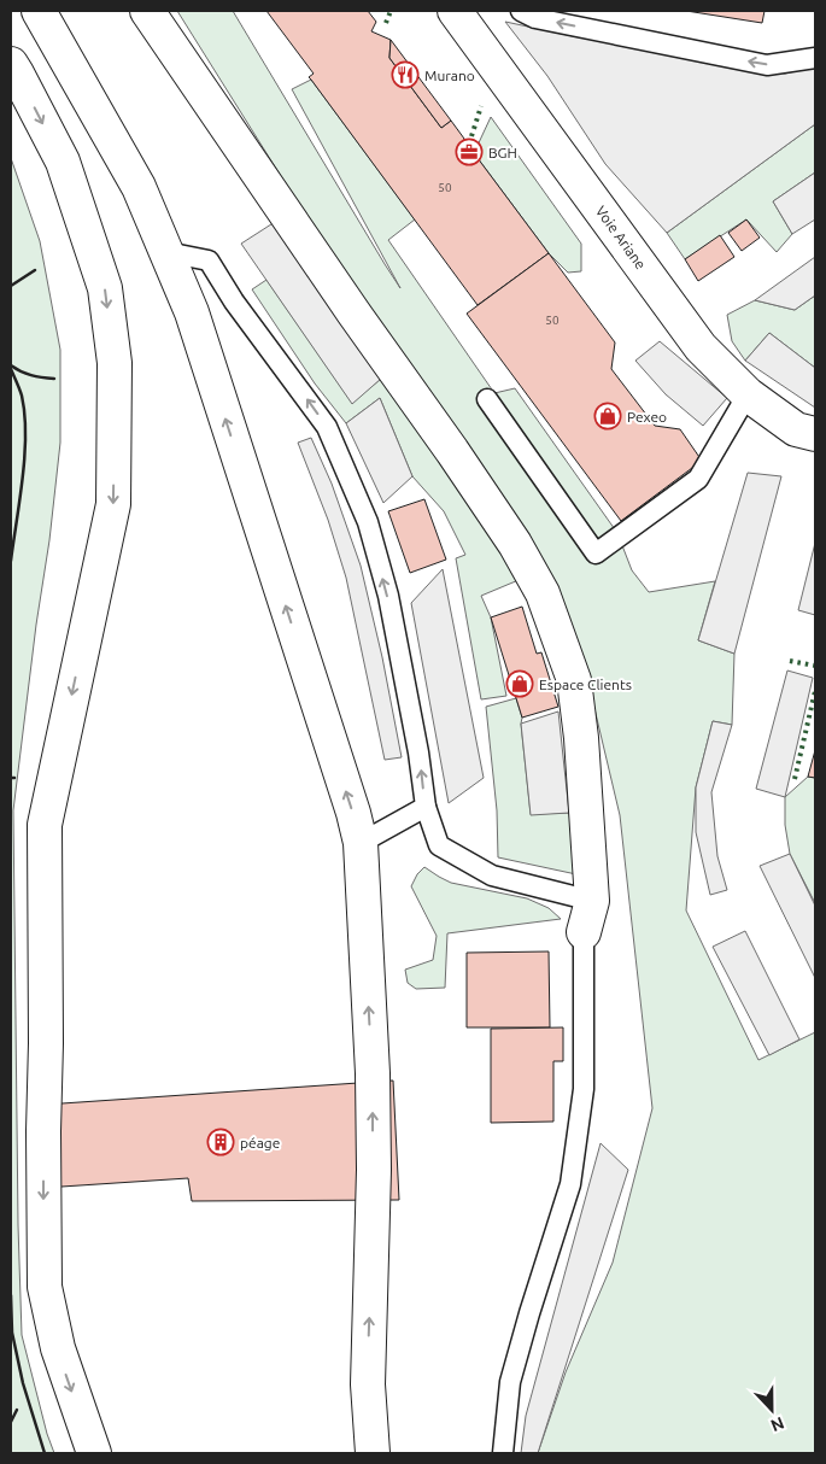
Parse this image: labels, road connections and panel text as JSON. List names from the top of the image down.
{
  "streets": {
    "main road": ["Voie Ariane"]
  },
  "places": {
    "restaurant": ["Murano"],
    "office": ["BGH"],
    "shop": ["Pexeo", "Espace Clients"],
    "building": ["péage"]
  },
  "house_numbers": ["50", "50"],
  "north": "bottom"
}
